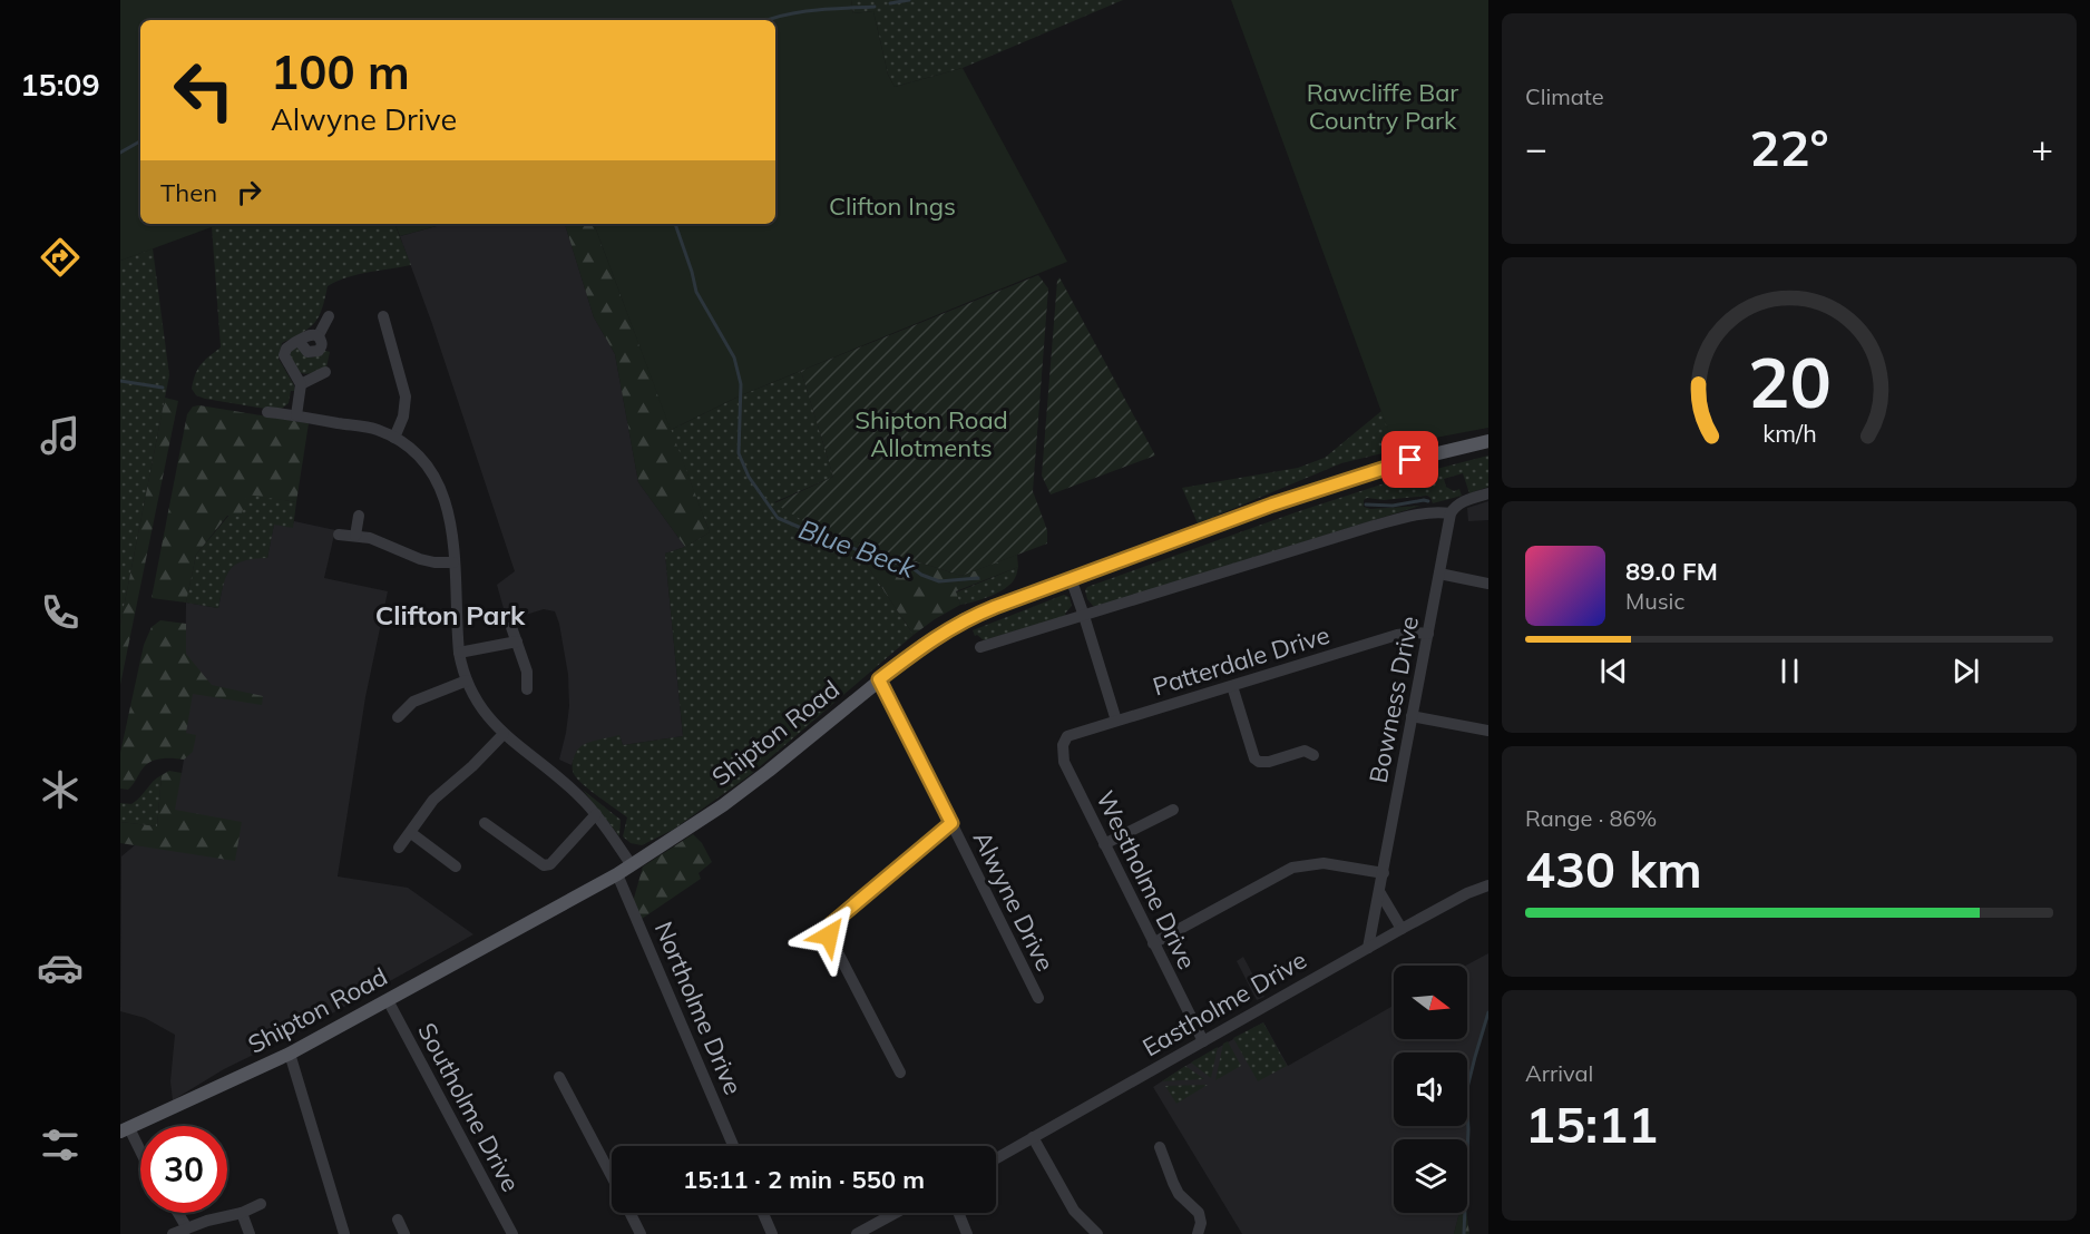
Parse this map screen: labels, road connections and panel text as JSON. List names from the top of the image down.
{
  "streets": {
    "main road": ["Shipton Road"],
    "street": [
      "Patterdale Drive",
      "Bowness Drive",
      "Westholme Drive",
      "Alwyne Drive",
      "Eastholme Drive",
      "Northolme Drive",
      "Southolme Drive"
    ]
  },
  "crossings": [
    ["Patterdale Drive", "Bowness Drive"],
    ["Patterdale Drive", "Westholme Drive"],
    ["Bowness Drive", "Eastholme Drive"],
    ["Shipton Road", "Alwyne Drive"],
    ["Shipton Road", "Northolme Drive"],
    ["Shipton Road", "Southolme Drive"],
    ["Westholme Drive", "Eastholme Drive"]
  ],
  "districts": ["Clifton Park"],
  "water": ["Blue Beck"],
  "parks": ["Rawcliffe Bar Country Park", "Clifton Ings", "Shipton Road Allotments"],
  "north": "right",
  "page": {
    "tabs": "15:09",
    "tile": [
      "Climate",
      ["Range · 86%", "430 km"],
      ["Arrival", "15:11"]
    ],
    "turn": ["100 m", "Alwyne Drive"],
    "heat": ["−", "22°", "+"],
    "then": "Then",
    "song": ["89.0 FM", "Music"],
    "limit": "30",
    "trip": "15:11 · 2 min · 550 m",
    "gauge": ["20", "km/h"]
  }
}
